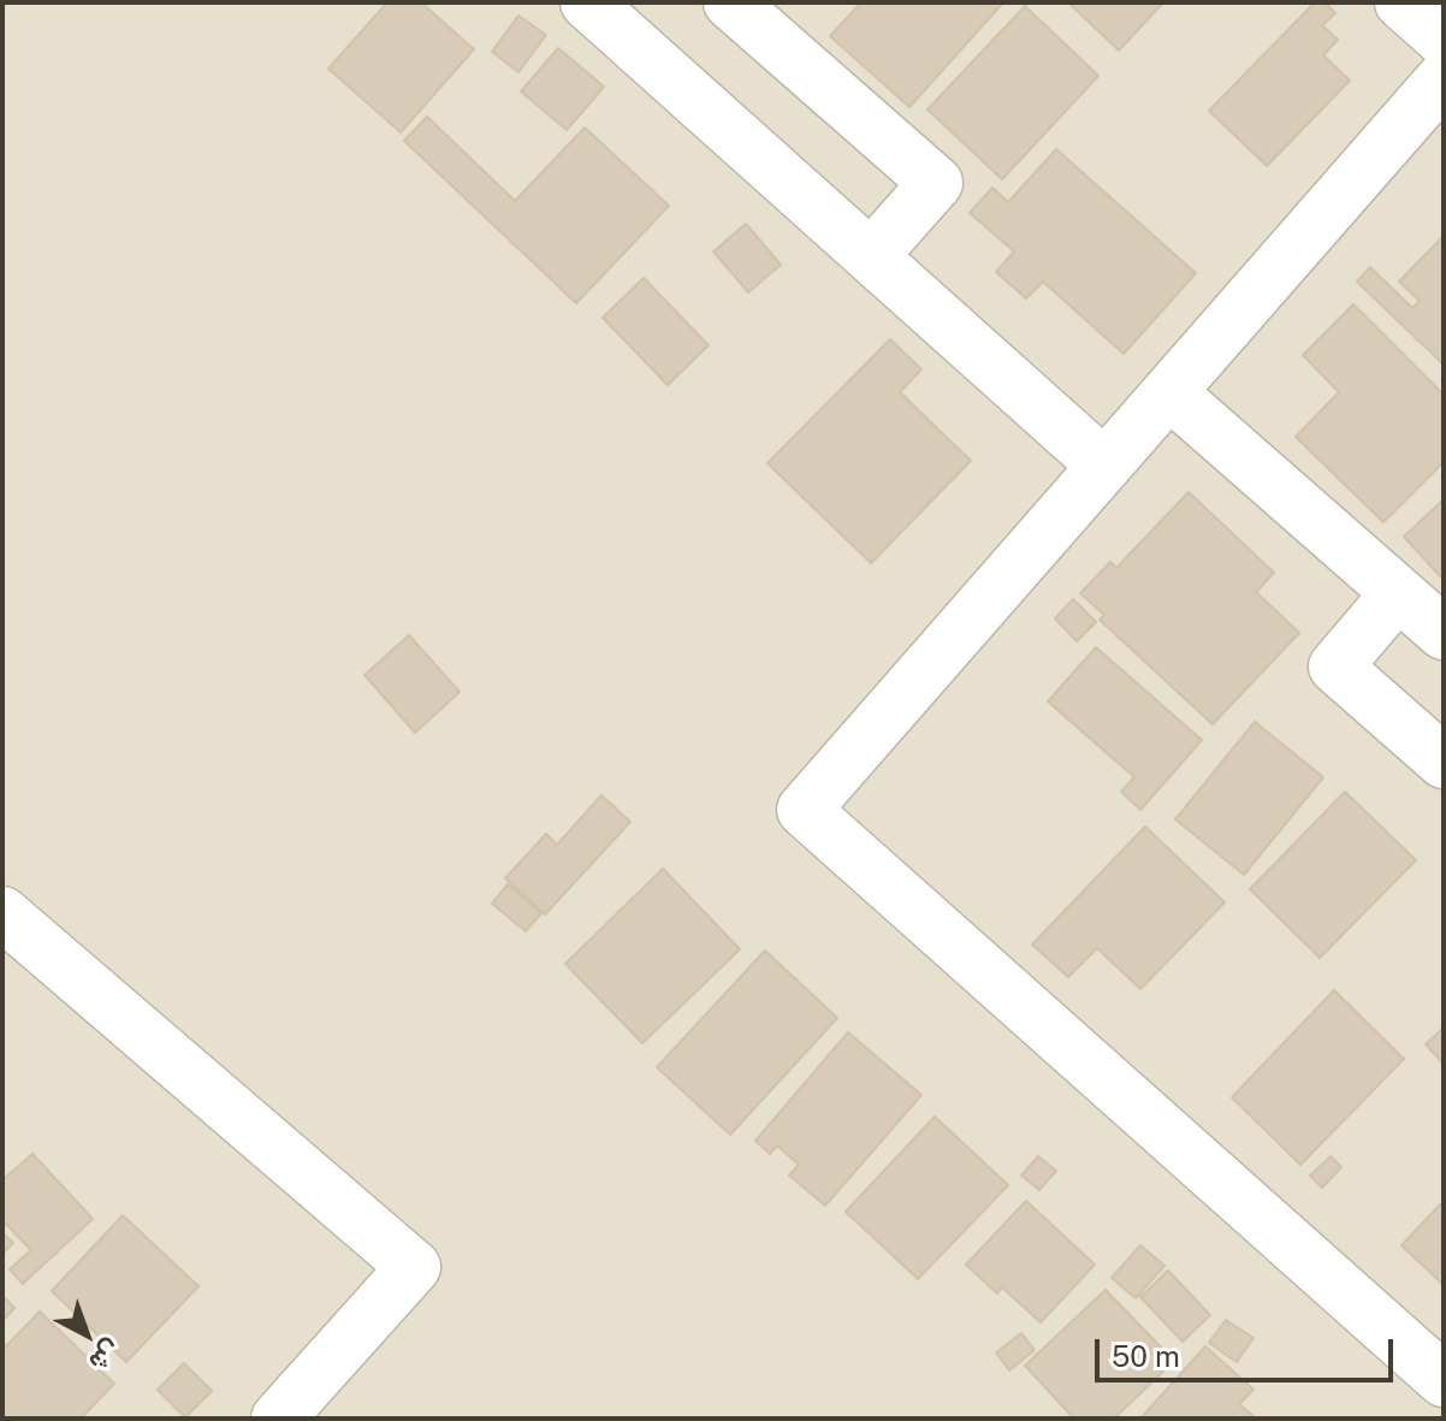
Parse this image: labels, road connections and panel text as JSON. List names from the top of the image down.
{
  "scale_bar": "50 m",
  "north": "bottom right"
}
